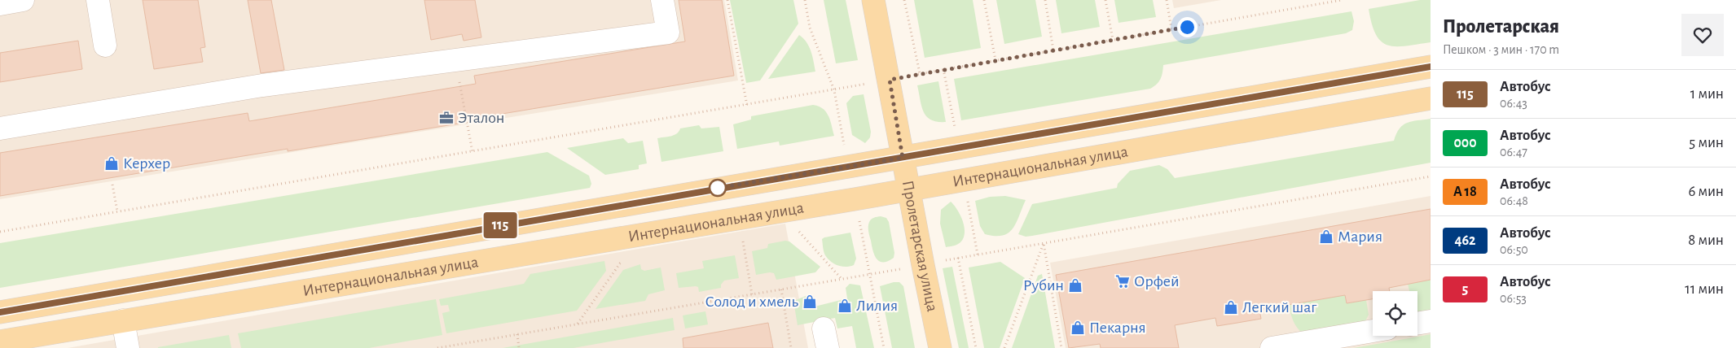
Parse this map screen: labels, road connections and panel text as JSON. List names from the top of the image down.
{
  "streets": {
    "main road": ["Интернациональная улица", "Пролетарская улица"]
  },
  "crossings": [
    ["Интернациональная улица", "Пролетарская улица"]
  ],
  "places": {
    "office": ["Эталон"],
    "shop": [
      "Керхер",
      "Мария",
      "Рубин",
      "Солод и хмель",
      "Лилия",
      "Легкий шаг",
      "Пекарня"
    ],
    "supermarket": ["Орфей"]
  },
  "lines": ["bus line 115"],
  "page": {
    "on_map": "115",
    "heading": ["Пролетарская", "Пешком · 3 мин · 170 m"],
    "list": [
      {
        "mark": "115",
        "name": "Автобус",
        "note": "06:43",
        "value": "1 мин"
      },
      {
        "mark": "000",
        "name": "Автобус",
        "note": "06:47",
        "value": "5 мин"
      },
      {
        "mark": "А 18",
        "name": "Автобус",
        "note": "06:48",
        "value": "6 мин"
      },
      {
        "mark": "462",
        "name": "Автобус",
        "note": "06:50",
        "value": "8 мин"
      },
      {
        "mark": "5",
        "name": "Автобус",
        "note": "06:53",
        "value": "11 мин"
      }
    ]
  }
}
